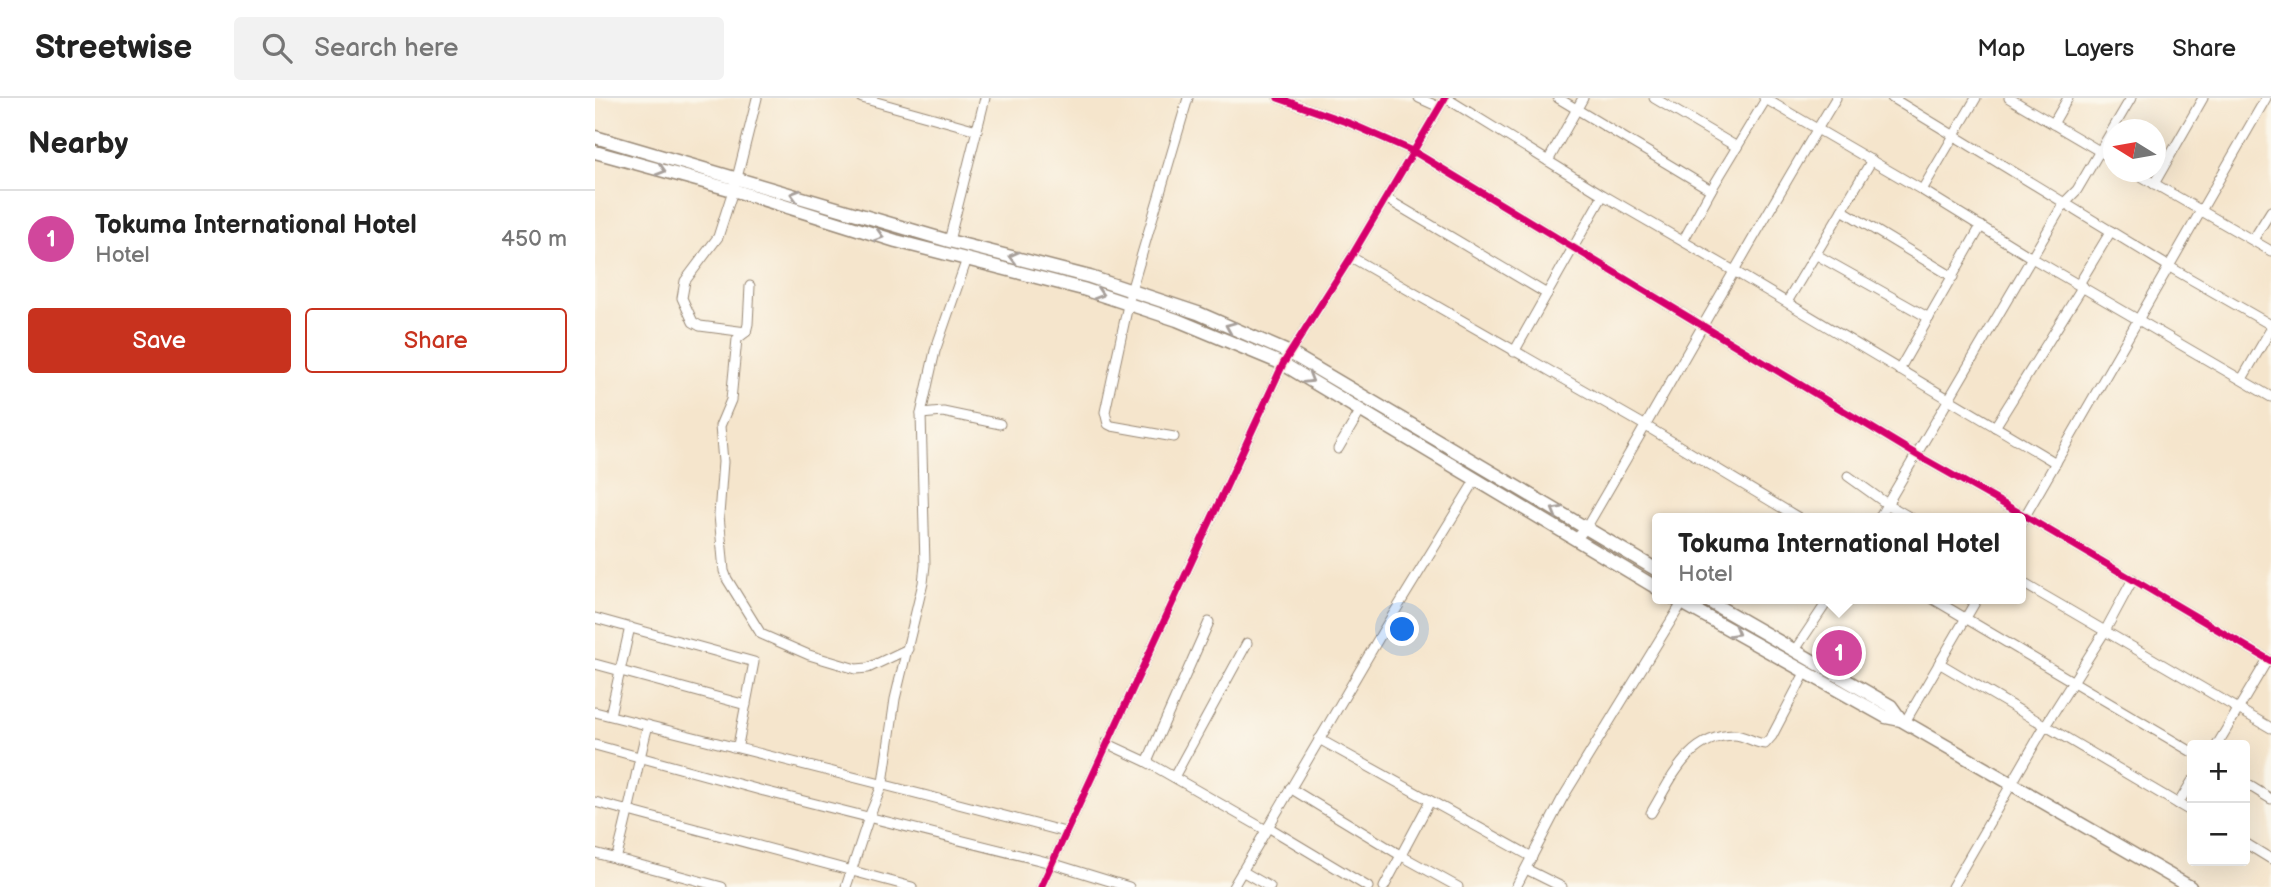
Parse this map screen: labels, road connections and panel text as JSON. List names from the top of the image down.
{
  "north": "left",
  "page": {
    "header": "Streetwise",
    "search": "Search here",
    "nav": ["Map", "Layers", "Share"],
    "heading": "Nearby",
    "list": [
      {
        "mark": "1",
        "name": "Tokuma International Hotel",
        "note": "Hotel",
        "value": "450 m"
      }
    ],
    "buttons": ["Save", "Share"],
    "popup": ["Tokuma International Hotel", "Hotel"],
    "pins": "1",
    "map_buttons": ["+", "−"]
  }
}
